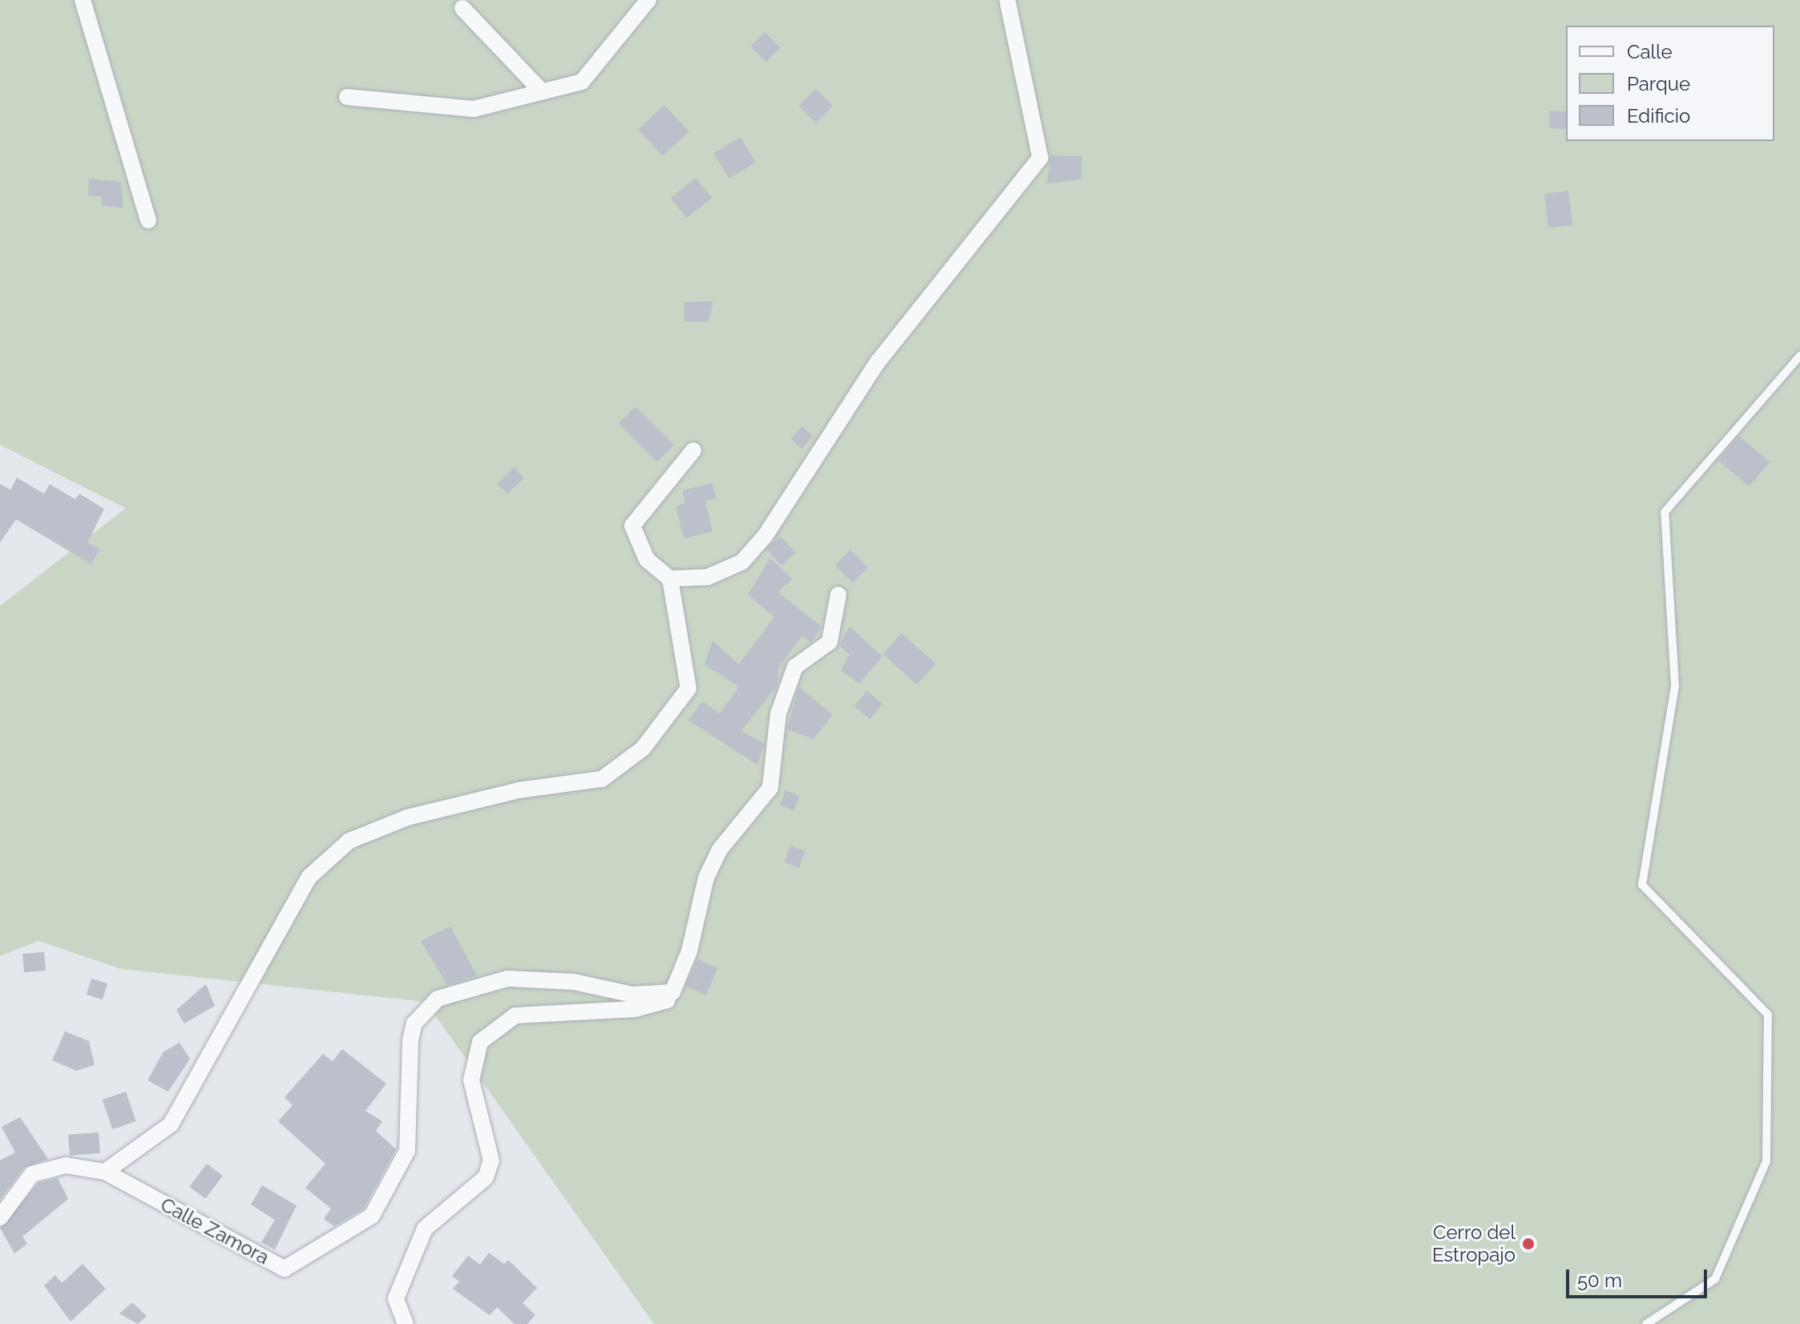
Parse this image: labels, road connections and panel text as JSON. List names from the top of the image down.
{
  "streets": {
    "street": ["Calle Zamora"]
  },
  "places": ["Cerro del Estropajo"],
  "legend": ["Calle", "Parque", "Edificio"],
  "scale_bar": "50 m"
}
